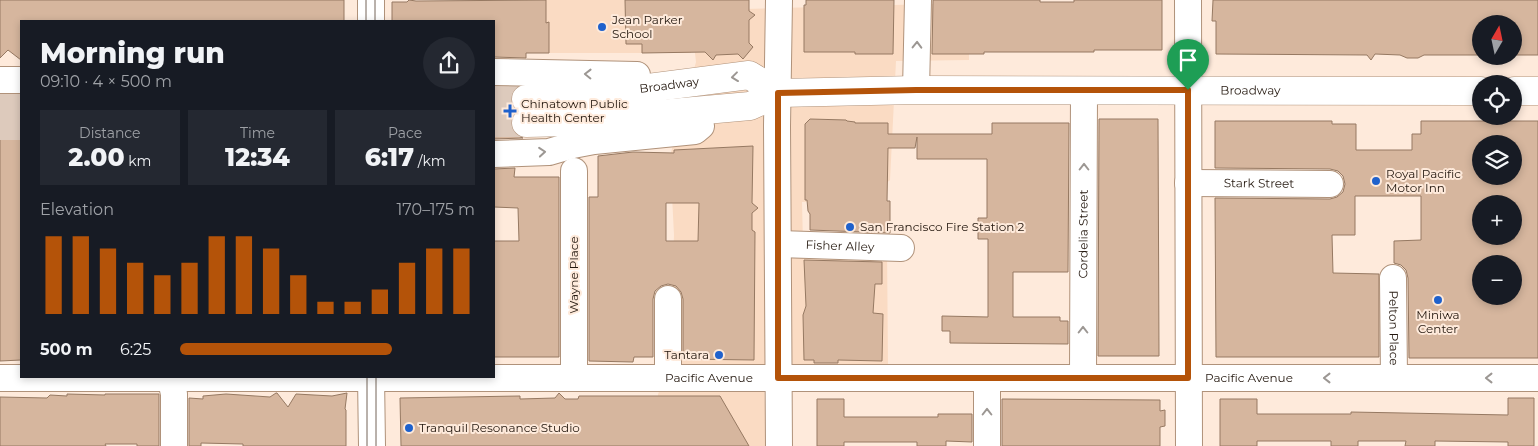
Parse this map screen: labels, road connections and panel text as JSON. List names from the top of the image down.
{
  "streets": {
    "main road": ["Broadway"],
    "street": [
      "Stark Street",
      "Cordelia Street",
      "Fisher Alley",
      "Wayne Place",
      "Pelton Place",
      "Pacific Avenue"
    ]
  },
  "crossings": [
    ["Broadway", "Cordelia Street"],
    ["Cordelia Street", "Pacific Avenue"],
    ["Wayne Place", "Pacific Avenue"],
    ["Pelton Place", "Pacific Avenue"]
  ],
  "places": {
    "other": [
      "Jean Parker School",
      "Royal Pacific Motor Inn",
      "San Francisco Fire Station 2",
      "Miniwa Center",
      "Tantara",
      "Tranquil Resonance Studio"
    ],
    "health": ["Chinatown Public Health Center"]
  },
  "north": "top",
  "page": {
    "map_buttons": ["+", "−"],
    "heading": ["Morning run", "09:10 · 4 × 500 m"],
    "stats": [
      ["Distance", "2.00 km"],
      ["Time", "12:34"],
      ["Pace", "6:17 /km"]
    ],
    "chart": ["Elevation", "170–175 m"],
    "list": [
      {
        "name": "500 m",
        "note": "6:25"
      }
    ]
  }
}
